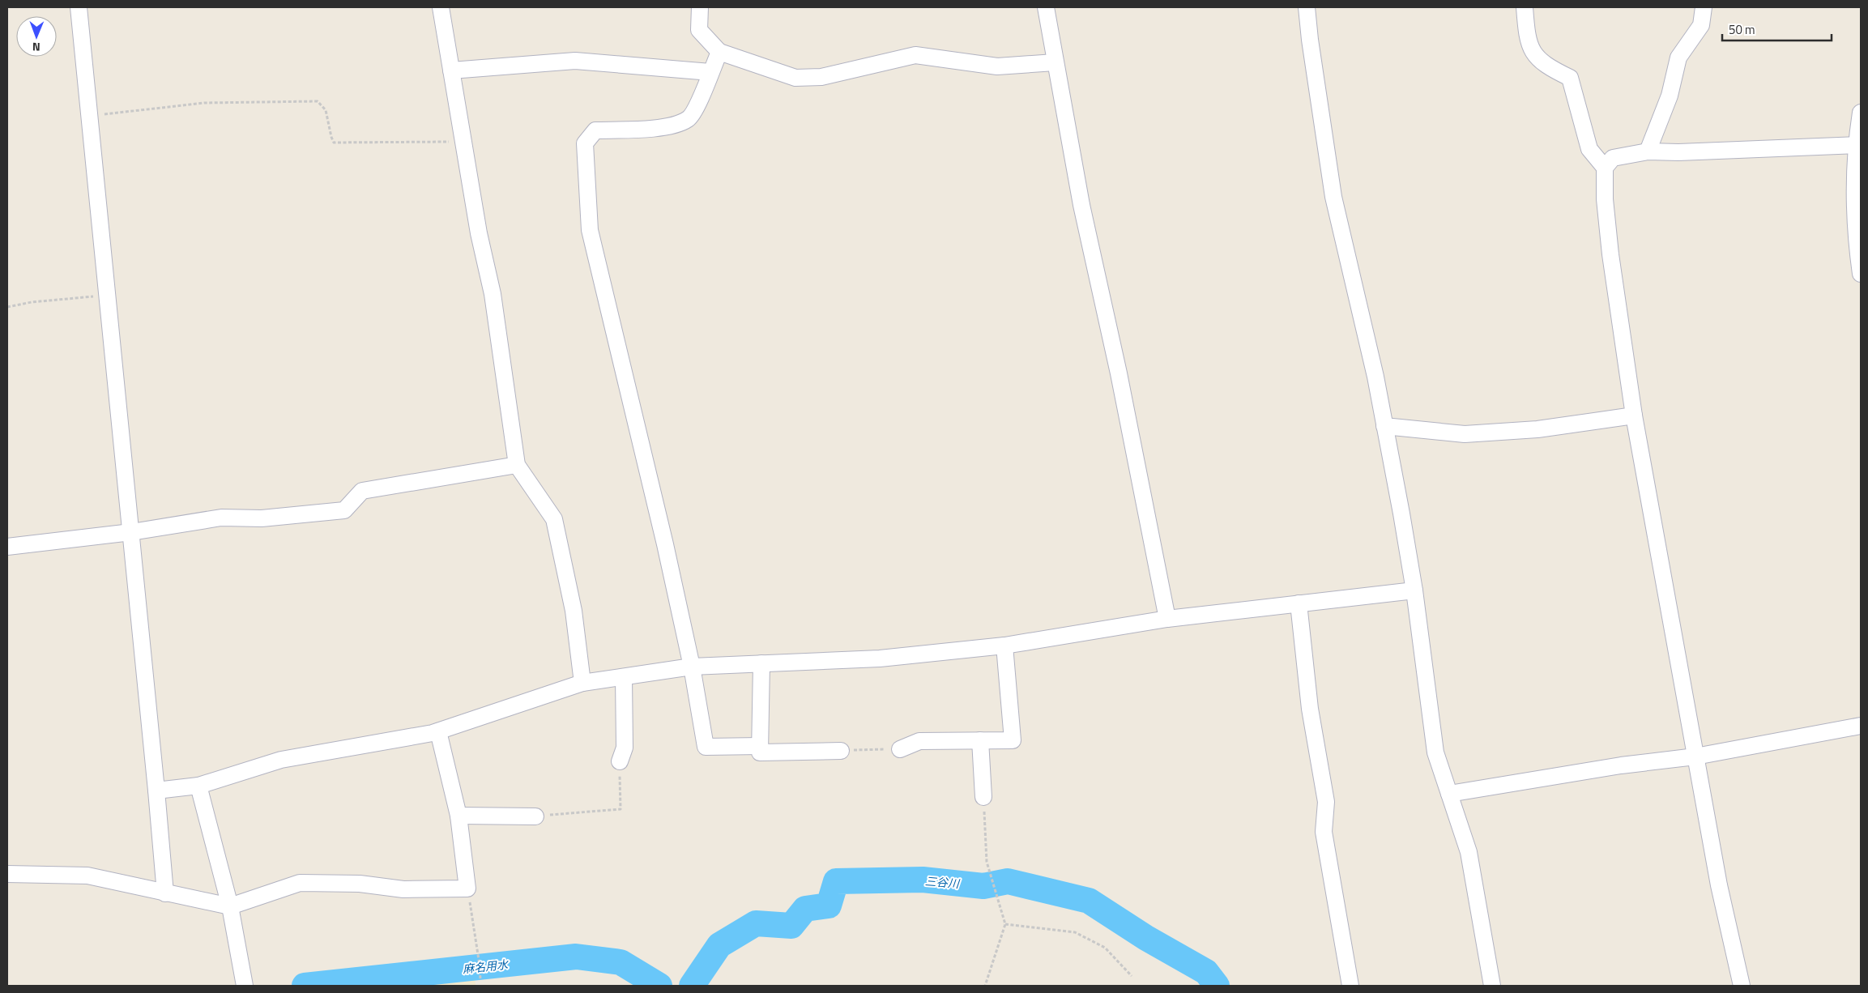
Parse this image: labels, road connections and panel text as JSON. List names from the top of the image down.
{
  "water": ["三谷川", "麻名用水"],
  "scale_bar": "50 m",
  "north": "bottom"
}
